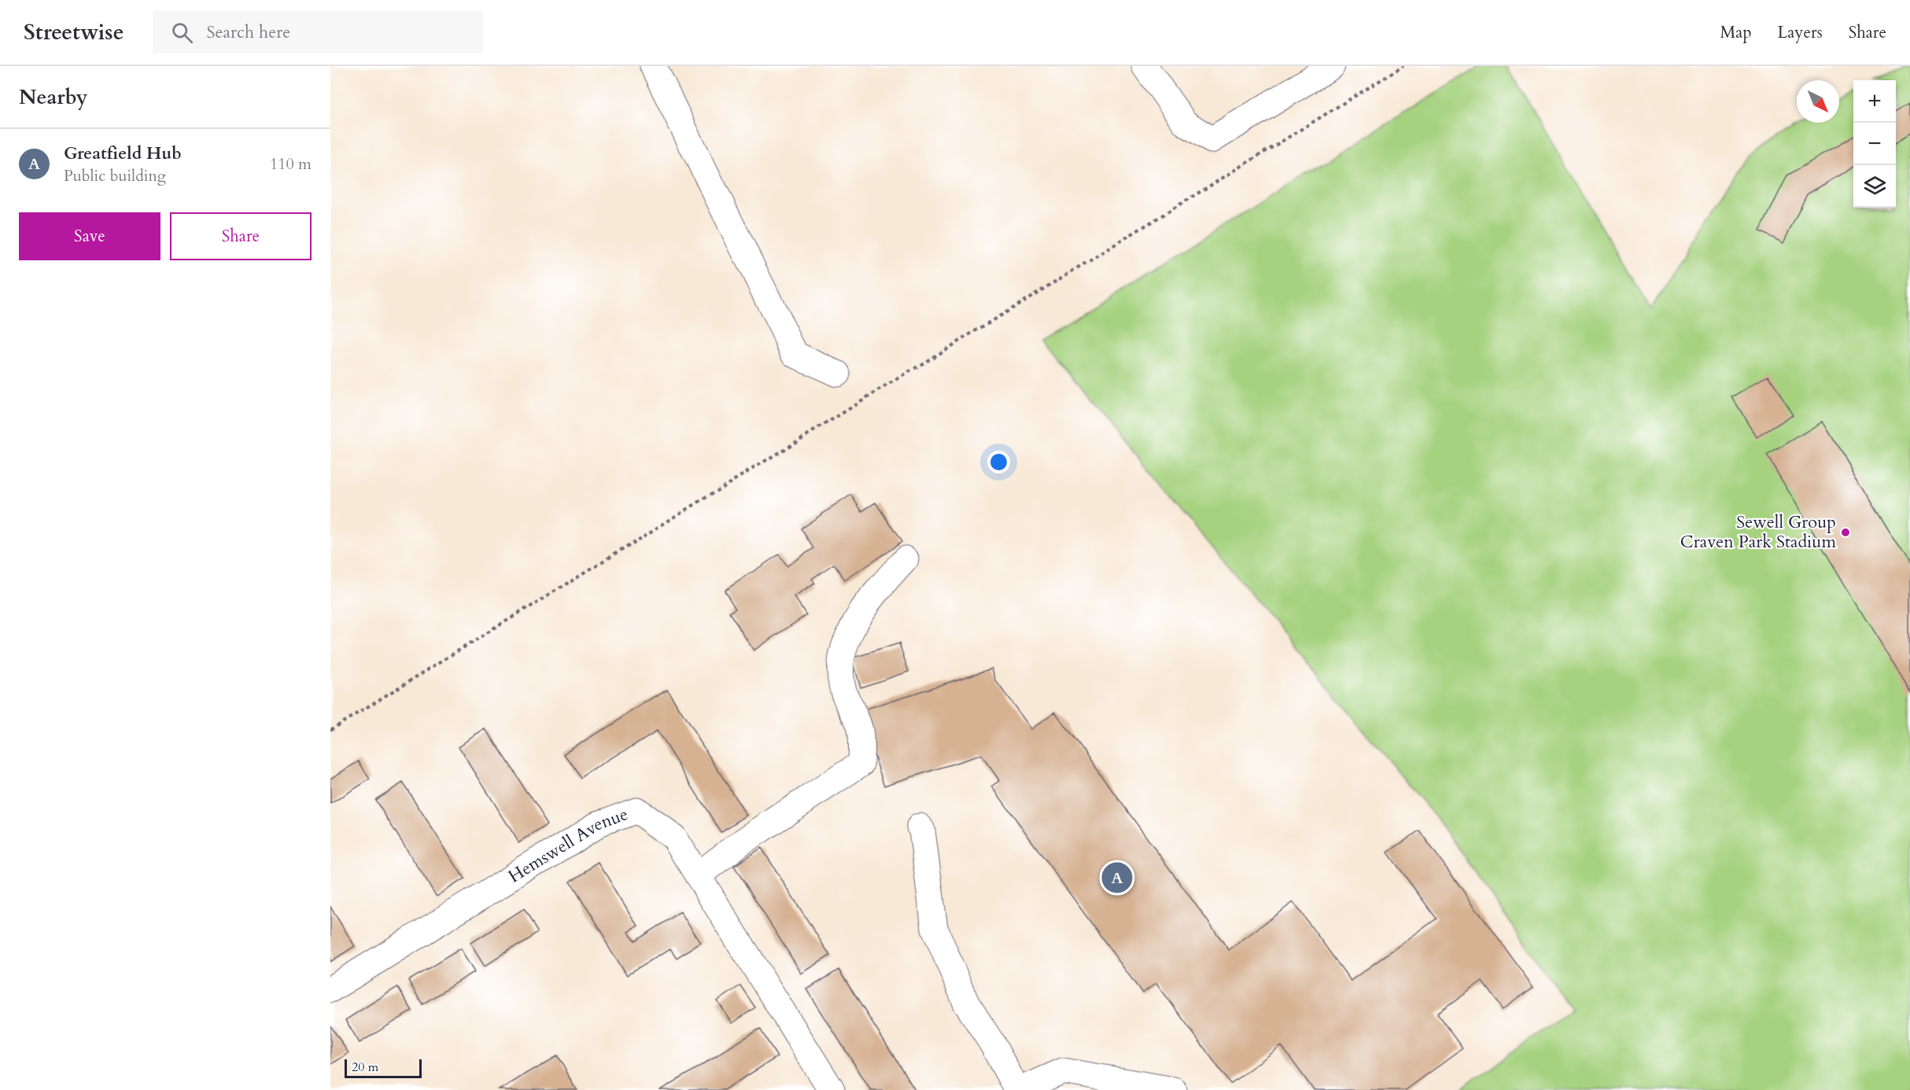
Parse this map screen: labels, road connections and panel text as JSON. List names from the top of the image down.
{
  "streets": {
    "street": ["Hemswell Avenue"]
  },
  "places": ["Sewell Group Craven Park Stadium"],
  "scale_bar": "20 m",
  "north": "bottom right",
  "page": {
    "header": "Streetwise",
    "search": "Search here",
    "nav": ["Map", "Layers", "Share"],
    "heading": "Nearby",
    "map_buttons": ["+", "−"],
    "list": [
      {
        "mark": "A",
        "name": "Greatfield Hub",
        "note": "Public building",
        "value": "110 m"
      }
    ],
    "buttons": ["Save", "Share"],
    "pins": "A",
    "scale": "20 m"
  }
}
